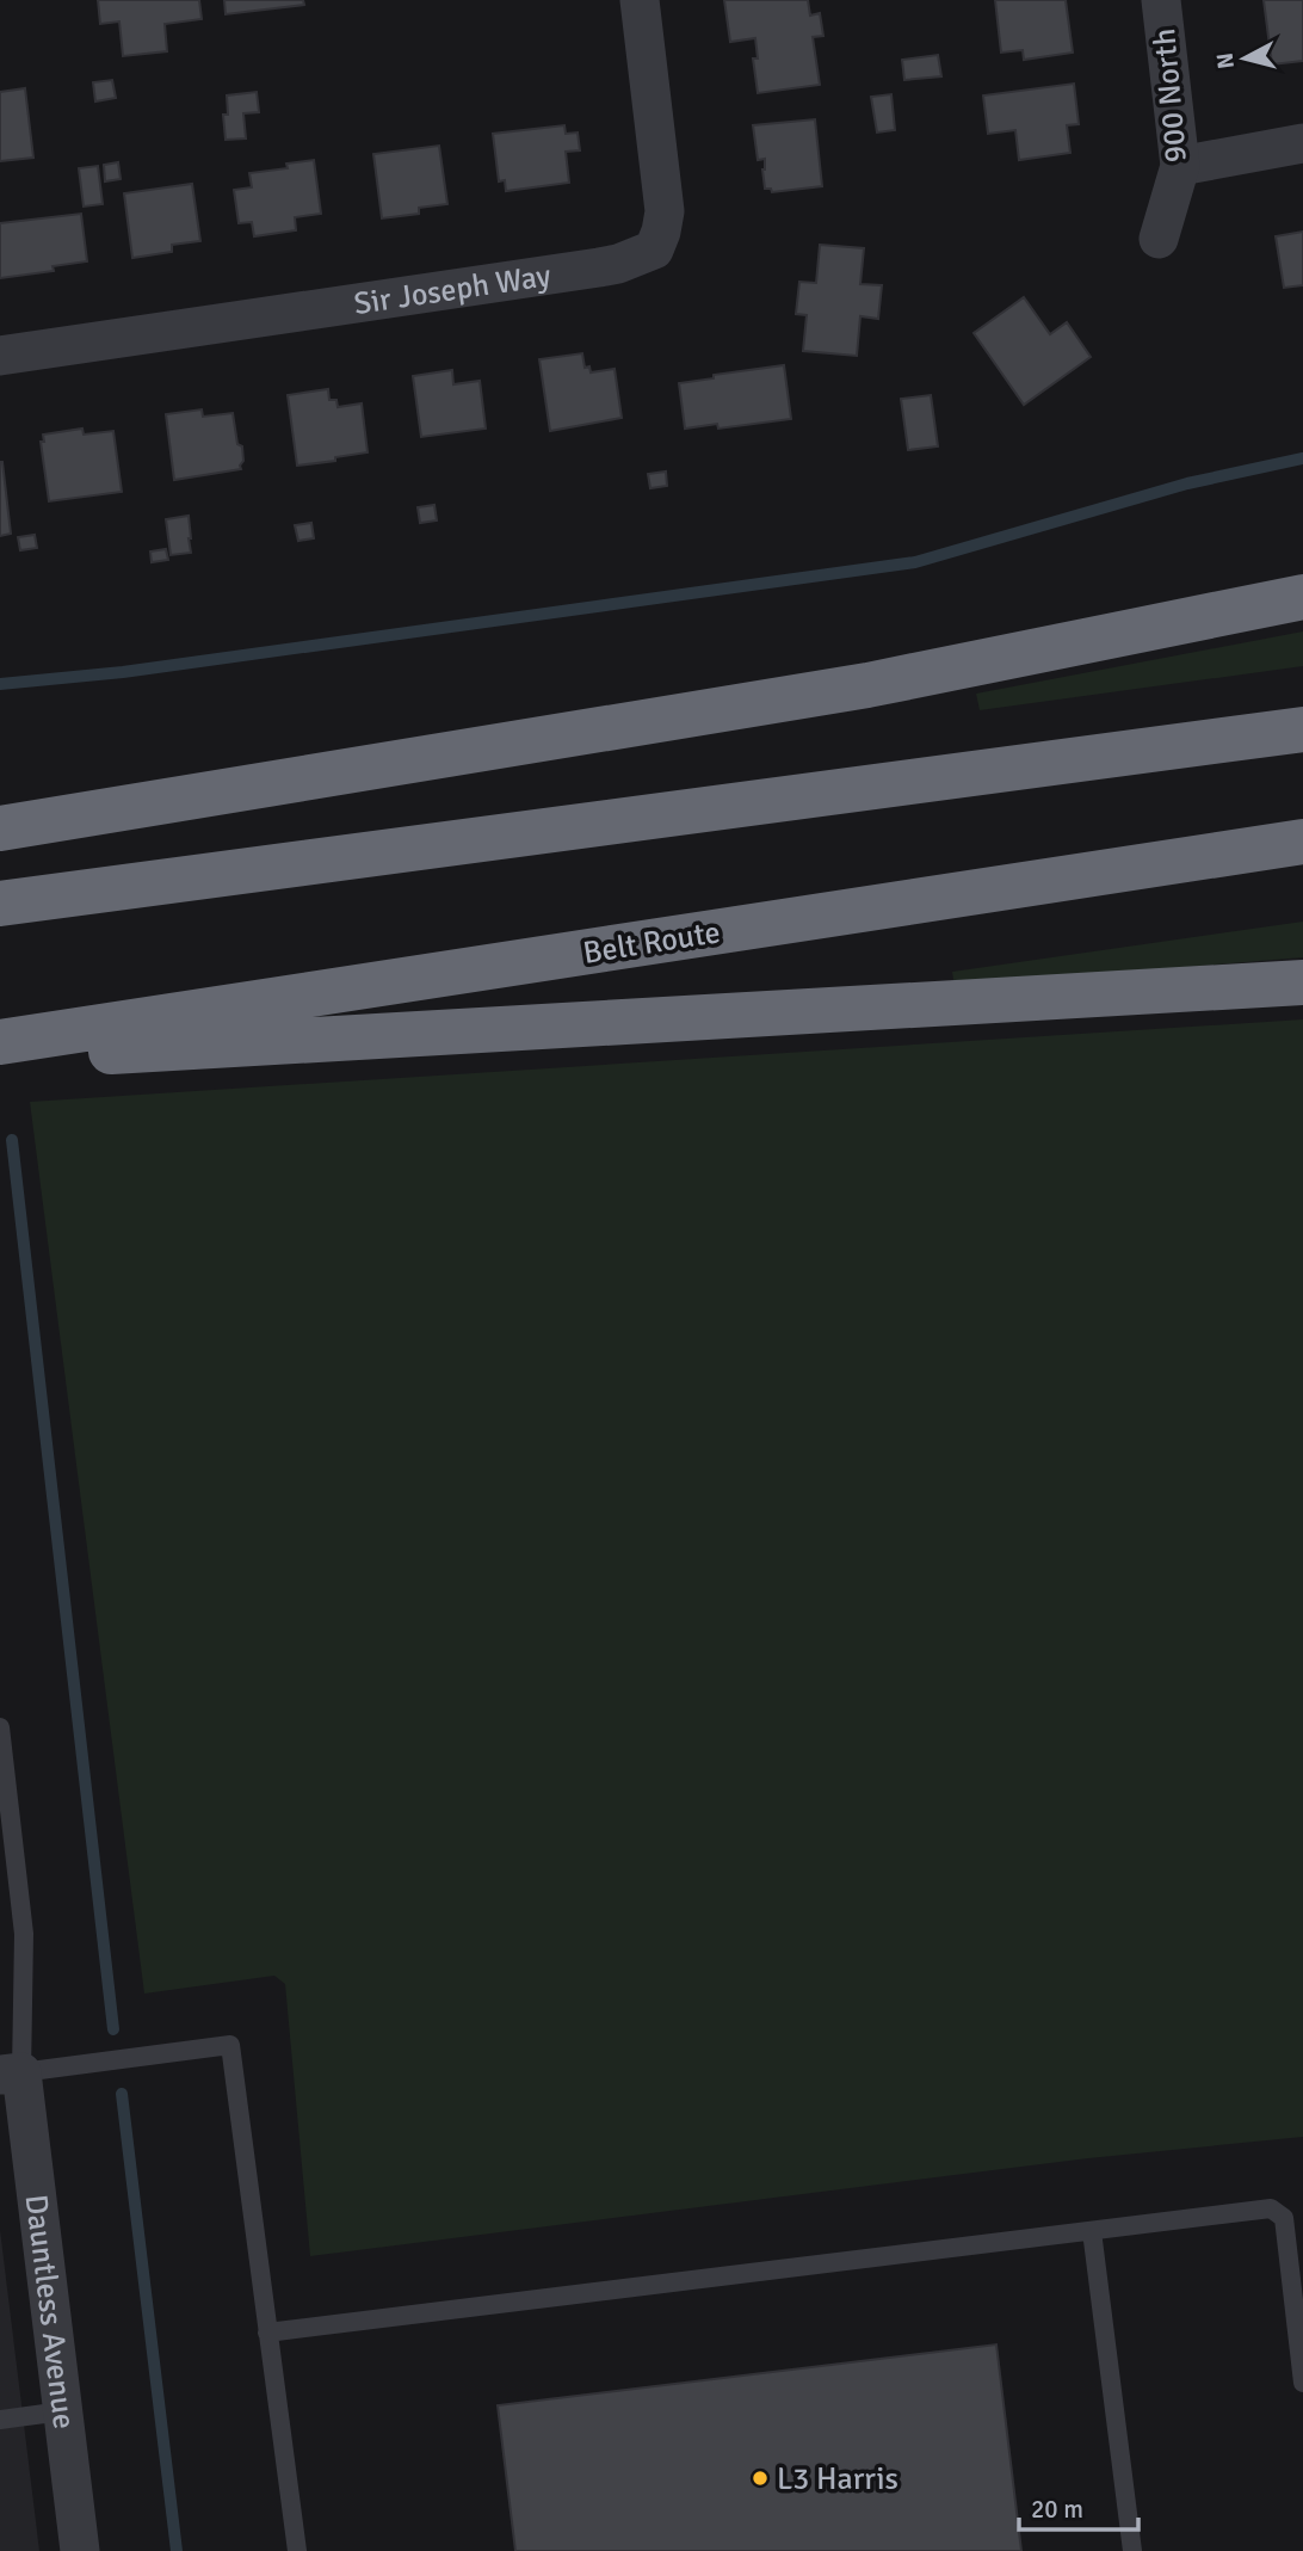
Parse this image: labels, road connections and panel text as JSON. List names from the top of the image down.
{
  "streets": {
    "highway": ["Belt Route"],
    "street": ["900 North", "Sir Joseph Way", "Dauntless Avenue"]
  },
  "places": ["L3 Harris"],
  "scale_bar": "20 m",
  "north": "left"
}
